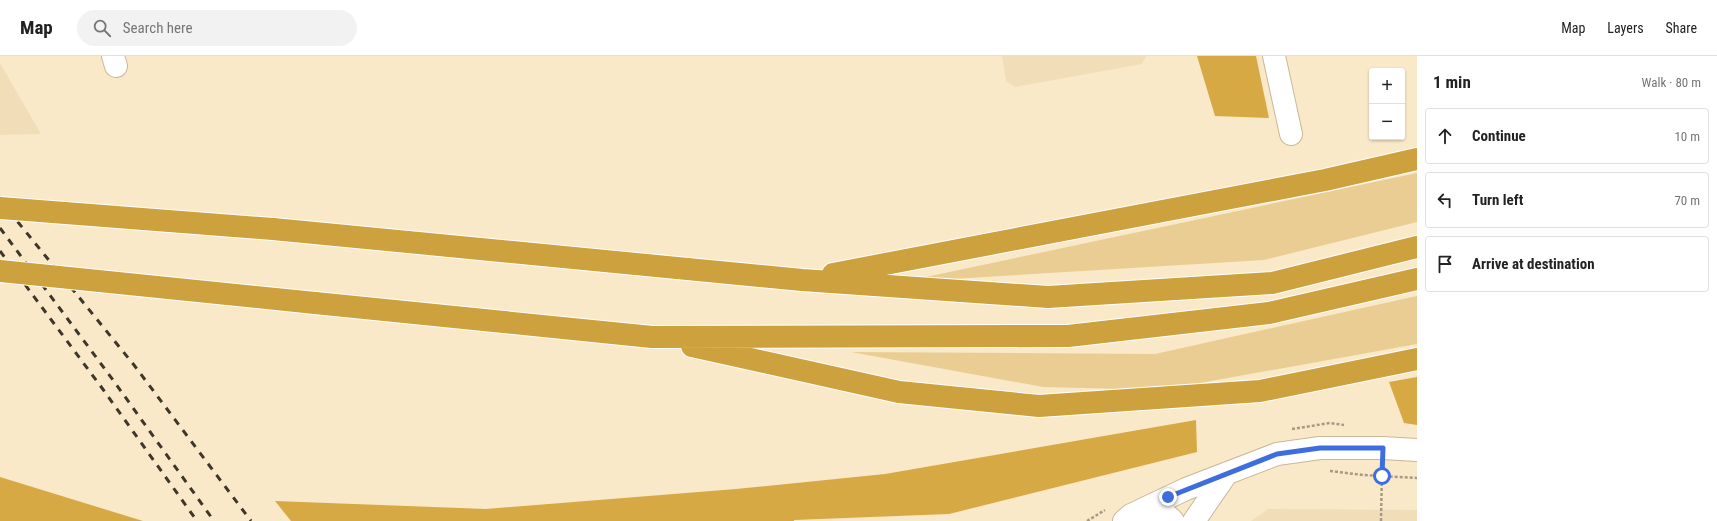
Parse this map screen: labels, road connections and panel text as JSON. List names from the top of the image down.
{
  "page": {
    "header": "Map",
    "search": "Search here",
    "nav": ["Map", "Layers", "Share"],
    "heading": ["1 min", "Walk · 80 m"],
    "map_buttons": ["+", "−"],
    "list": [
      ["Continue", "10 m"],
      ["Turn left", "70 m"],
      "Arrive at destination"
    ]
  }
}
